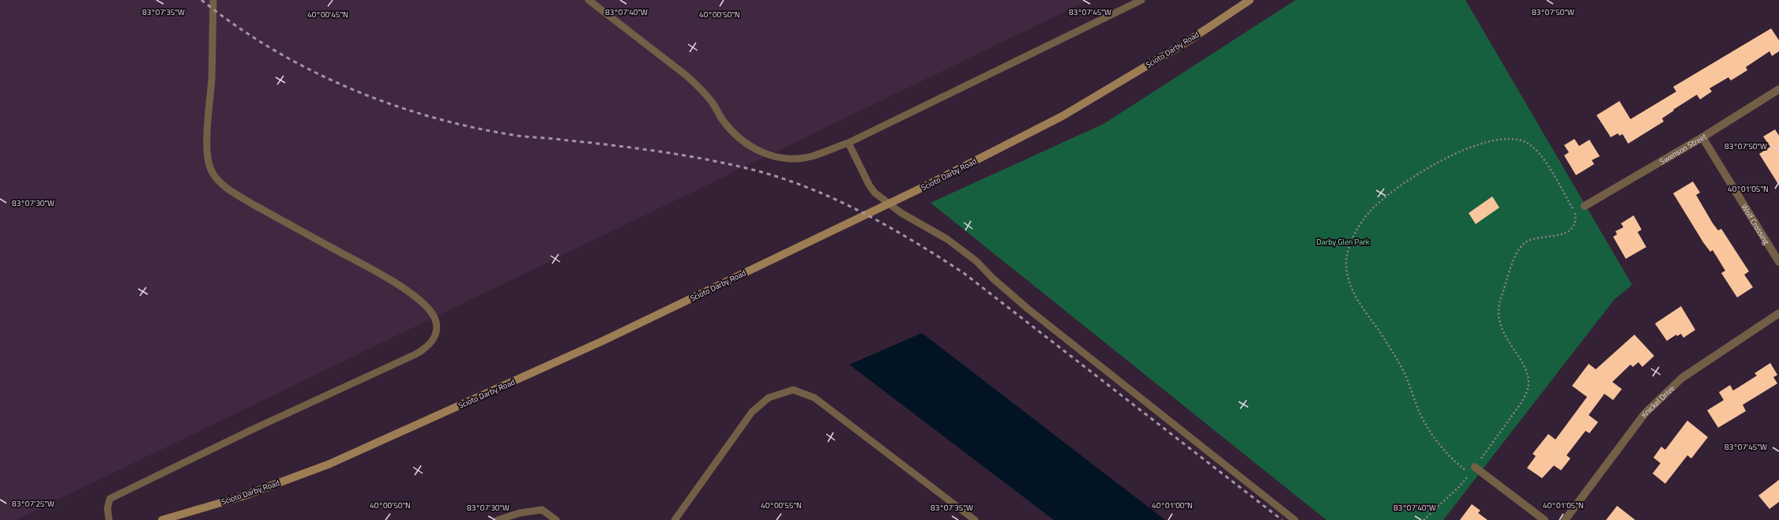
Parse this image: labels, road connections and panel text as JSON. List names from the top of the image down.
{
  "streets": {
    "main road": ["Scioto Darby Road"],
    "street": ["Swenson Street", "Wolf Crossing", "Knickel Drive"]
  },
  "crossings": [
    ["Swenson Street", "Wolf Crossing"]
  ],
  "parks": ["Darby Glen Park"],
  "coordinates": [
    "83°07'35\"W",
    "83°07'45\"W",
    "83°07'50\"W",
    "83°07'40\"W",
    "40°00'45\"N",
    "40°00'50\"N",
    "40°01'05\"N",
    "83°07'30\"W",
    "83°07'25\"W",
    "40°00'55\"N",
    "40°01'00\"N"
  ]
}
